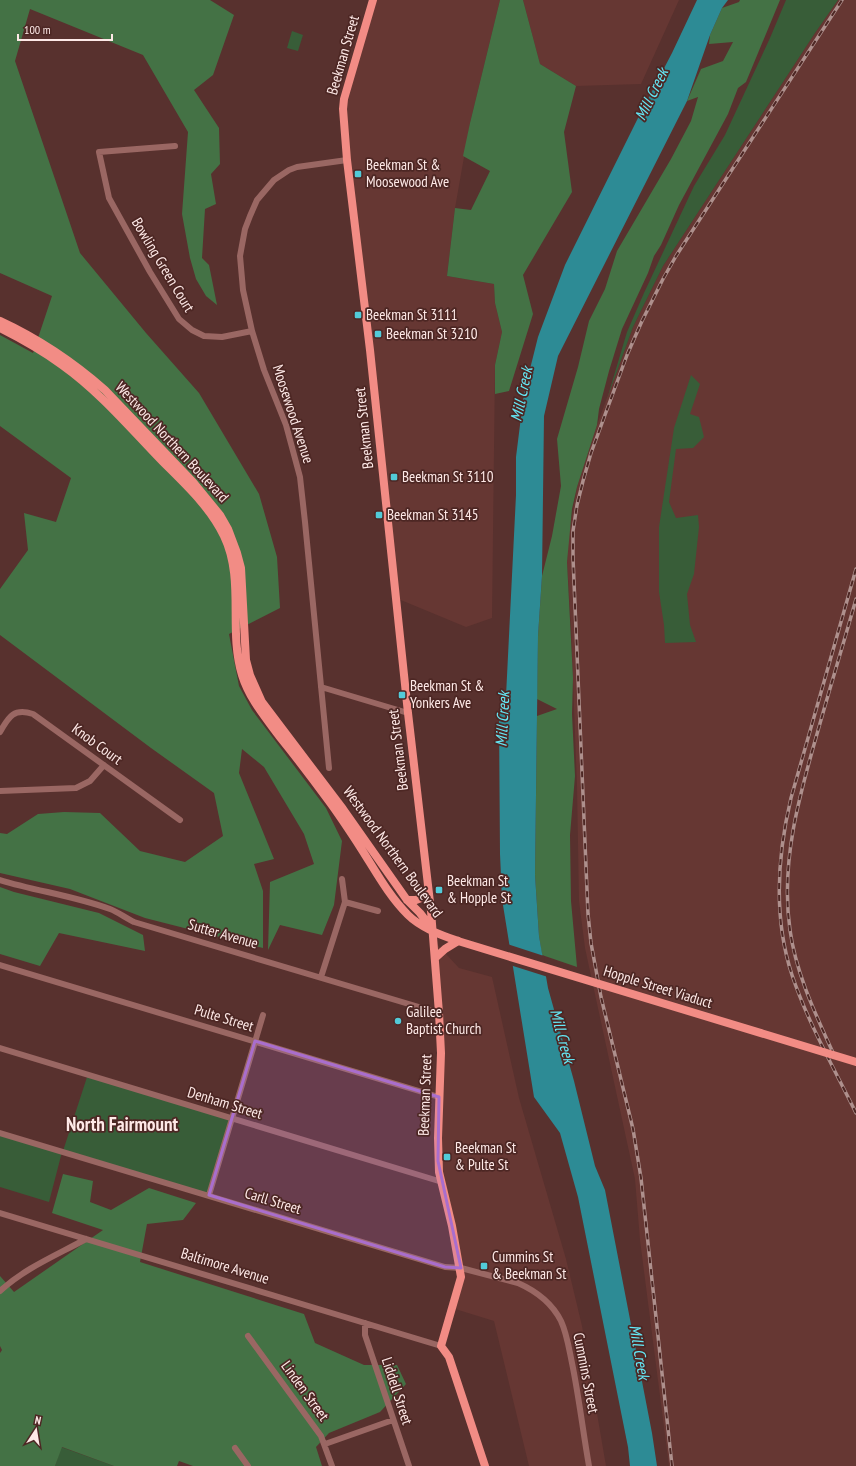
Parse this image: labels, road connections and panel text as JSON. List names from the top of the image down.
{
  "streets": {
    "main road": ["Beekman Street", "Westwood Northern Boulevard", "Hopple Street Viaduct"],
    "street": [
      "Bowling Green Court",
      "Moosewood Avenue",
      "Knob Court",
      "Sutter Avenue",
      "Pulte Street",
      "Denham Street",
      "Carll Street",
      "Baltimore Avenue",
      "Cummins Street",
      "Linden Street",
      "Liddell Street"
    ]
  },
  "crossings": [
    ["Beekman Street", "Moosewood Avenue"],
    ["Beekman Street", "Westwood Northern Boulevard"],
    ["Beekman Street", "Sutter Avenue"],
    ["Beekman Street", "Hopple Street Viaduct"],
    ["Beekman Street", "Pulte Street"],
    ["Beekman Street", "Denham Street"],
    ["Beekman Street", "Carll Street"],
    ["Beekman Street", "Baltimore Avenue"],
    ["Bowling Green Court", "Moosewood Avenue"],
    ["Westwood Northern Boulevard", "Hopple Street Viaduct"],
    ["Carll Street", "Cummins Street"],
    ["Baltimore Avenue", "Liddell Street"]
  ],
  "districts": ["North Fairmount"],
  "water": ["Mill Creek"],
  "places": {
    "transit": [
      "Beekman St & Moosewood Ave",
      "Beekman St 3111",
      "Beekman St 3210",
      "Beekman St 3110",
      "Beekman St 3145",
      "Beekman St & Yonkers Ave",
      "Beekman St & Hopple St",
      "Beekman St & Pulte St",
      "Cummins St & Beekman St"
    ],
    "other": ["Galilee Baptist Church"]
  },
  "scale_bar": "100 m",
  "north": "top"
}
